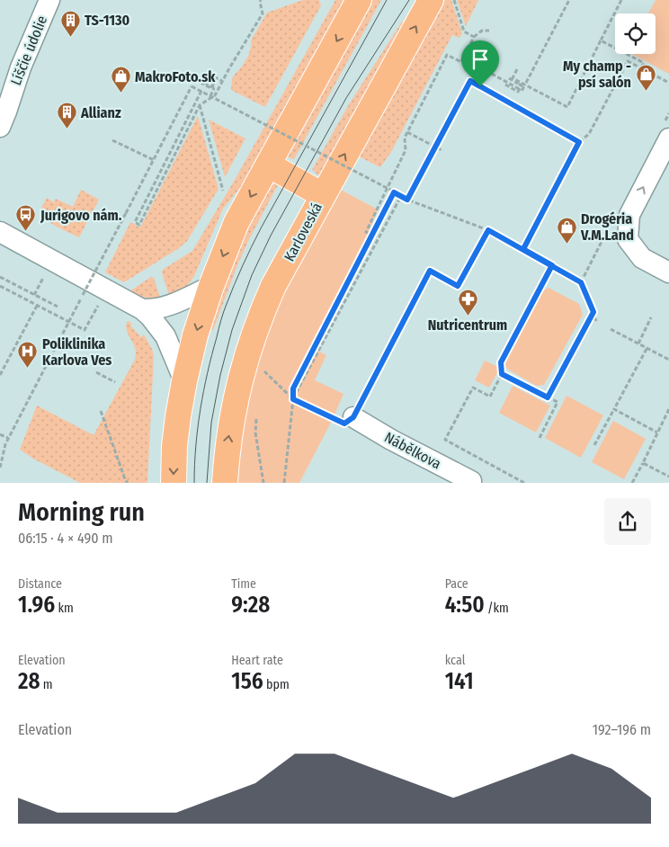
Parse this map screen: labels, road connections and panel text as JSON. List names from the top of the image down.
{
  "streets": {
    "main road": ["Karloveská"],
    "street": ["Líščie údolie", "Nábělkova"]
  },
  "places": {
    "building": ["TS-1130", "Allianz"],
    "shop": ["My champ - psí salón", "MakroFoto.sk", "Drogéria V.M.Land"],
    "bus stop": ["Jurigovo nám."],
    "pharmacy": ["Nutricentrum"],
    "hospital": ["Poliklinika Karlova Ves"]
  },
  "page": {
    "heading": ["Morning run", "06:15 · 4 × 490 m"],
    "stats": [
      ["Distance", "1.96 km"],
      ["Time", "9:28"],
      ["Pace", "4:50 /km"],
      ["Elevation", "28 m"],
      ["Heart rate", "156 bpm"],
      ["kcal", "141"]
    ],
    "chart": ["Elevation", "192–196 m"]
  }
}
